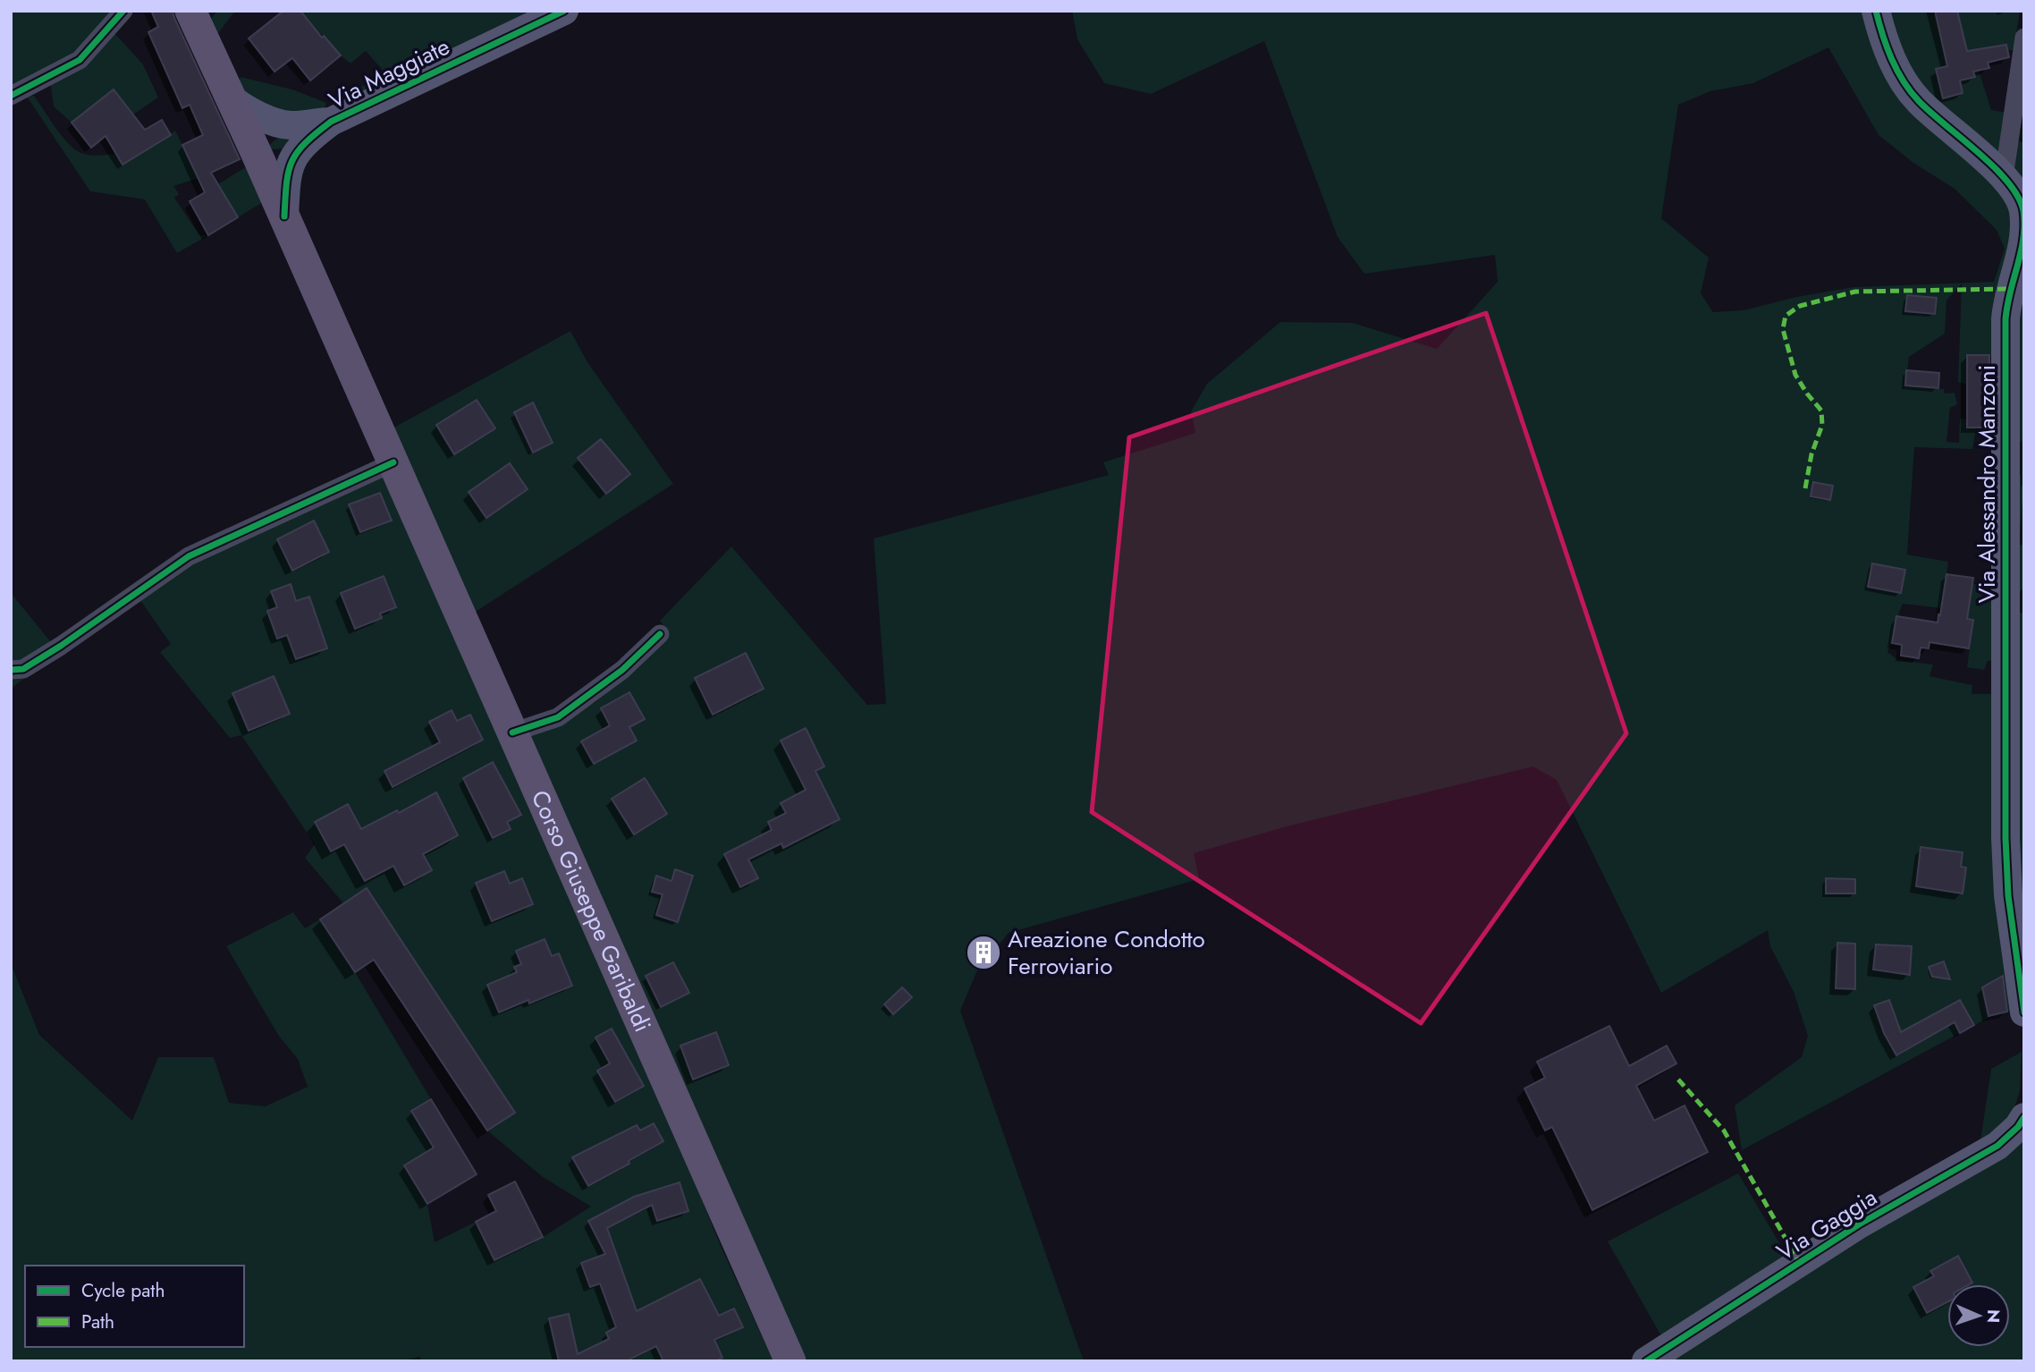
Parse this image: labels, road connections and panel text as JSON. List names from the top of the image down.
{
  "streets": {
    "main road": ["Corso Giuseppe Garibaldi"],
    "street": ["Via Maggiate", "Via Alessandro Manzoni", "Via Gaggia"]
  },
  "crossings": [
    ["Via Maggiate", "Corso Giuseppe Garibaldi"]
  ],
  "places": {
    "building": ["Areazione Condotto Ferroviario"]
  },
  "legend": ["Cycle path", "Path"],
  "north": "right"
}
